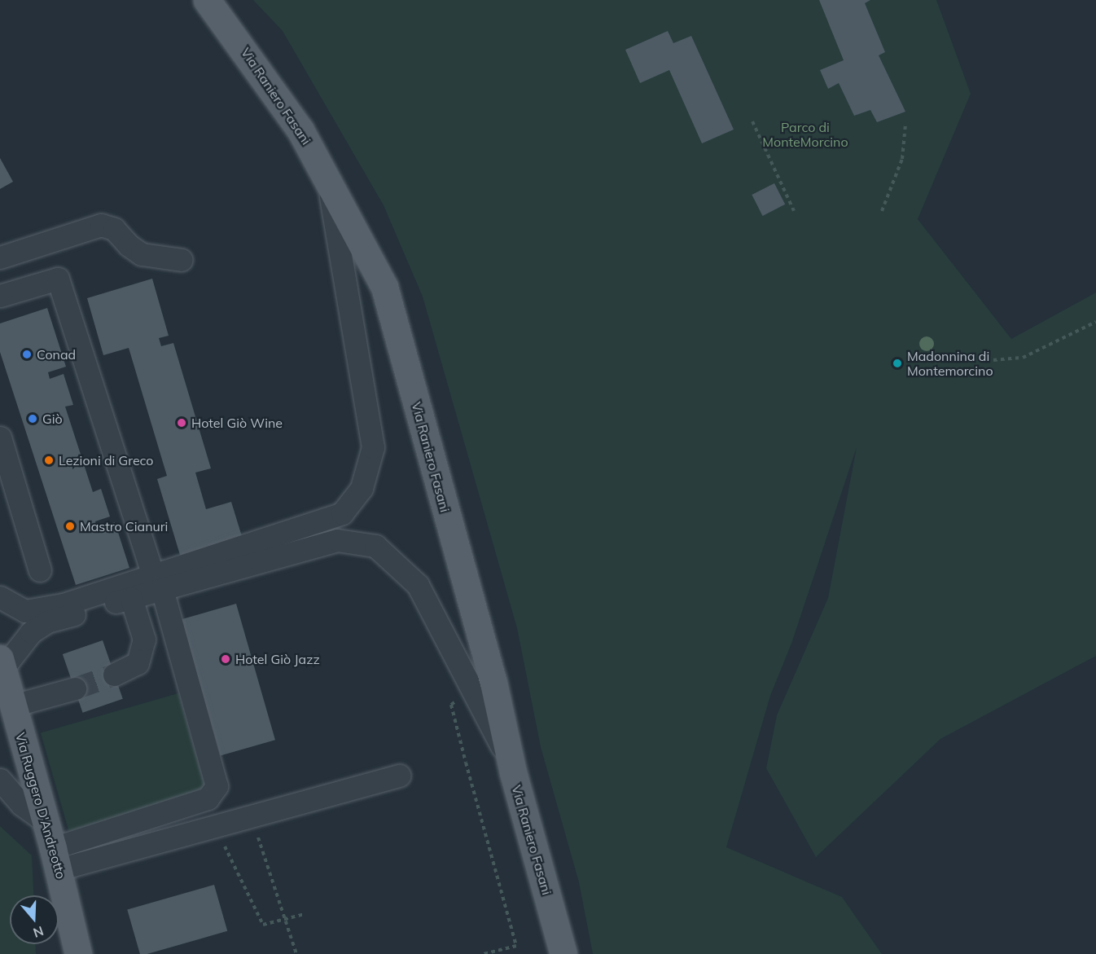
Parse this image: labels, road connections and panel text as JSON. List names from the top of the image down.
{
  "streets": {
    "main road": ["Via Raniero Fasani", "Via Ruggero D'Andreotto"]
  },
  "parks": ["Parco di MonteMorcino"],
  "places": [
    "Conad",
    "Madonnina di Montemorcino",
    "Giò",
    "Hotel Giò Wine",
    "Lezioni di Greco",
    "Mastro Cianuri",
    "Hotel Giò Jazz"
  ],
  "north": "bottom"
}
